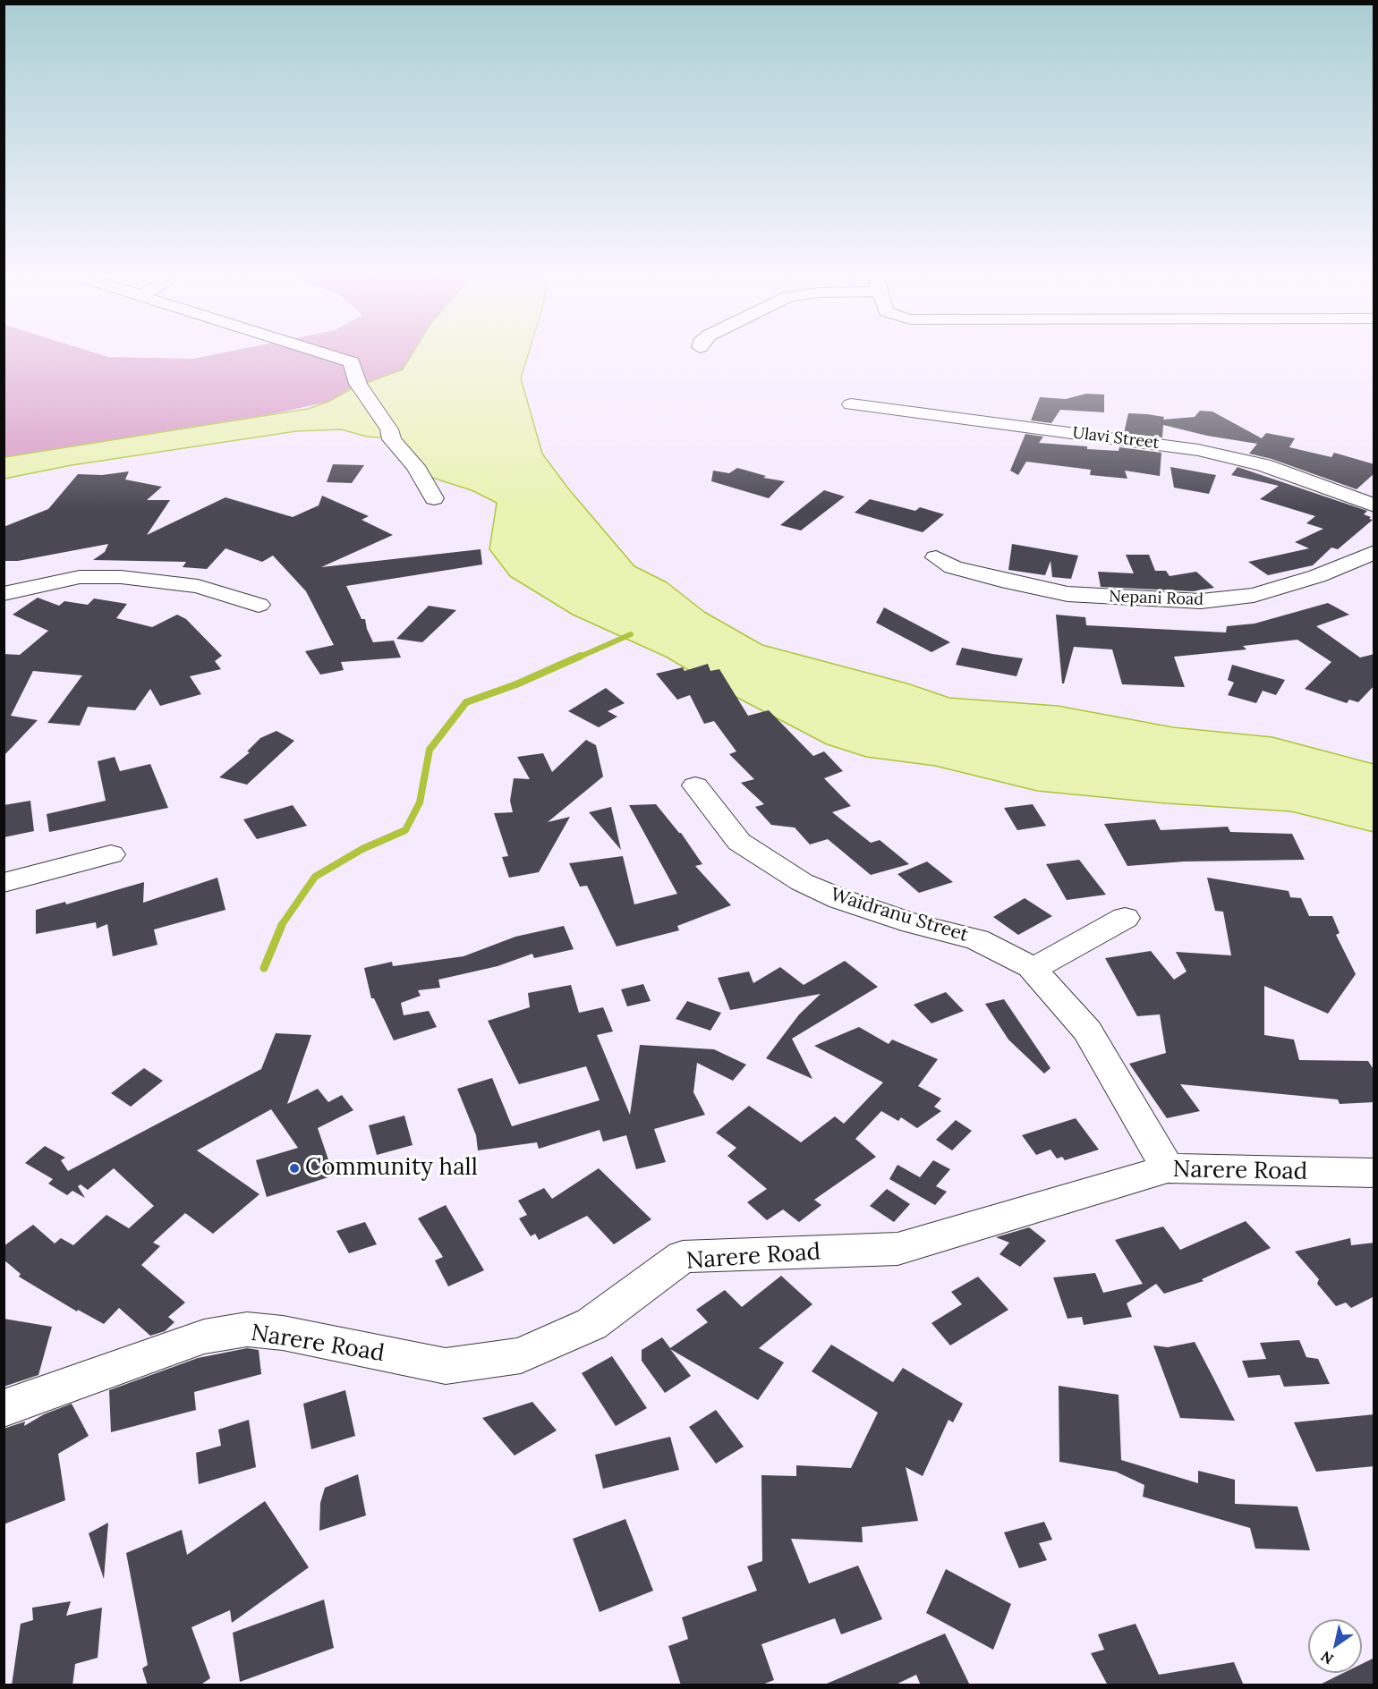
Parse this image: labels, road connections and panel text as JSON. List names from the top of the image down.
{
  "streets": {
    "street": [
      "Ulavi Street",
      "Nepani Road",
      "Waidranu Street",
      "Narere Road"
    ]
  },
  "places": ["Community hall"],
  "north": "bottom left"
}
